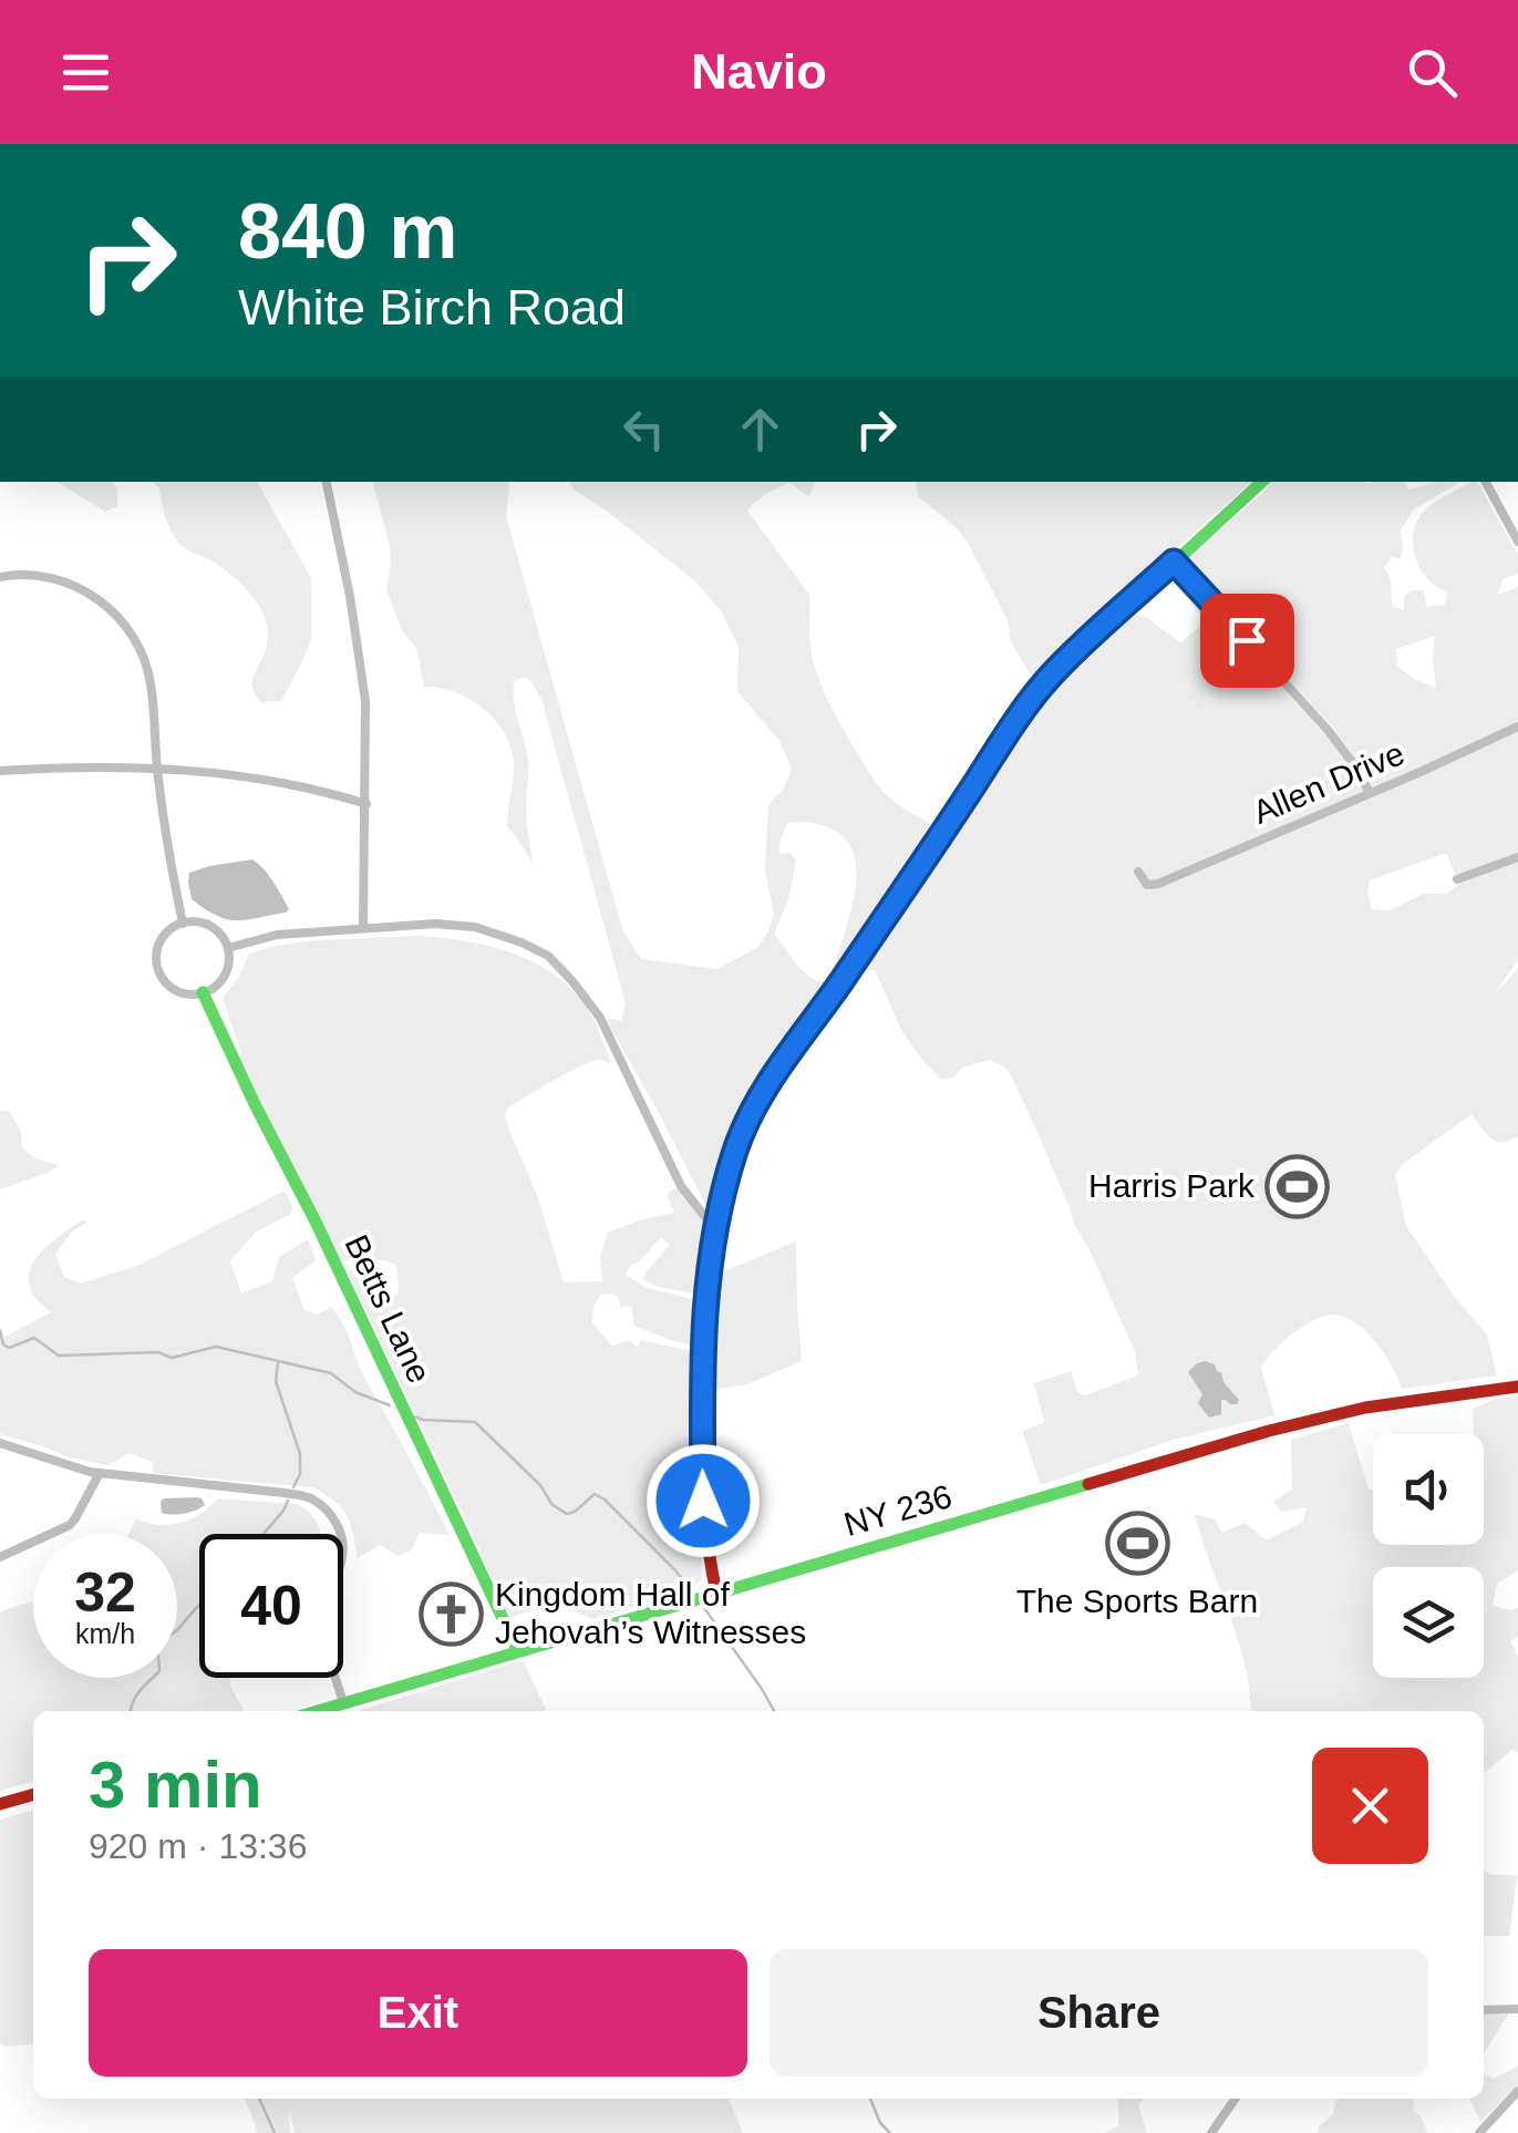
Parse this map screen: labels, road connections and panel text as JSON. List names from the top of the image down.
{
  "streets": {
    "street": ["Allen Drive", "Betts Lane", "NY 236"]
  },
  "crossings": [
    ["Betts Lane", "NY 236"]
  ],
  "places": {
    "sports": ["Harris Park", "The Sports Barn"],
    "church": ["Kingdom Hall of Jehovah’s Witnesses"]
  },
  "page": {
    "header": "Navio",
    "turn": ["840 m", "White Birch Road"],
    "speed": "32 km/h",
    "limit": "40",
    "heading": ["3 min", "920 m · 13:36"],
    "buttons": ["Exit", "Share"]
  }
}
